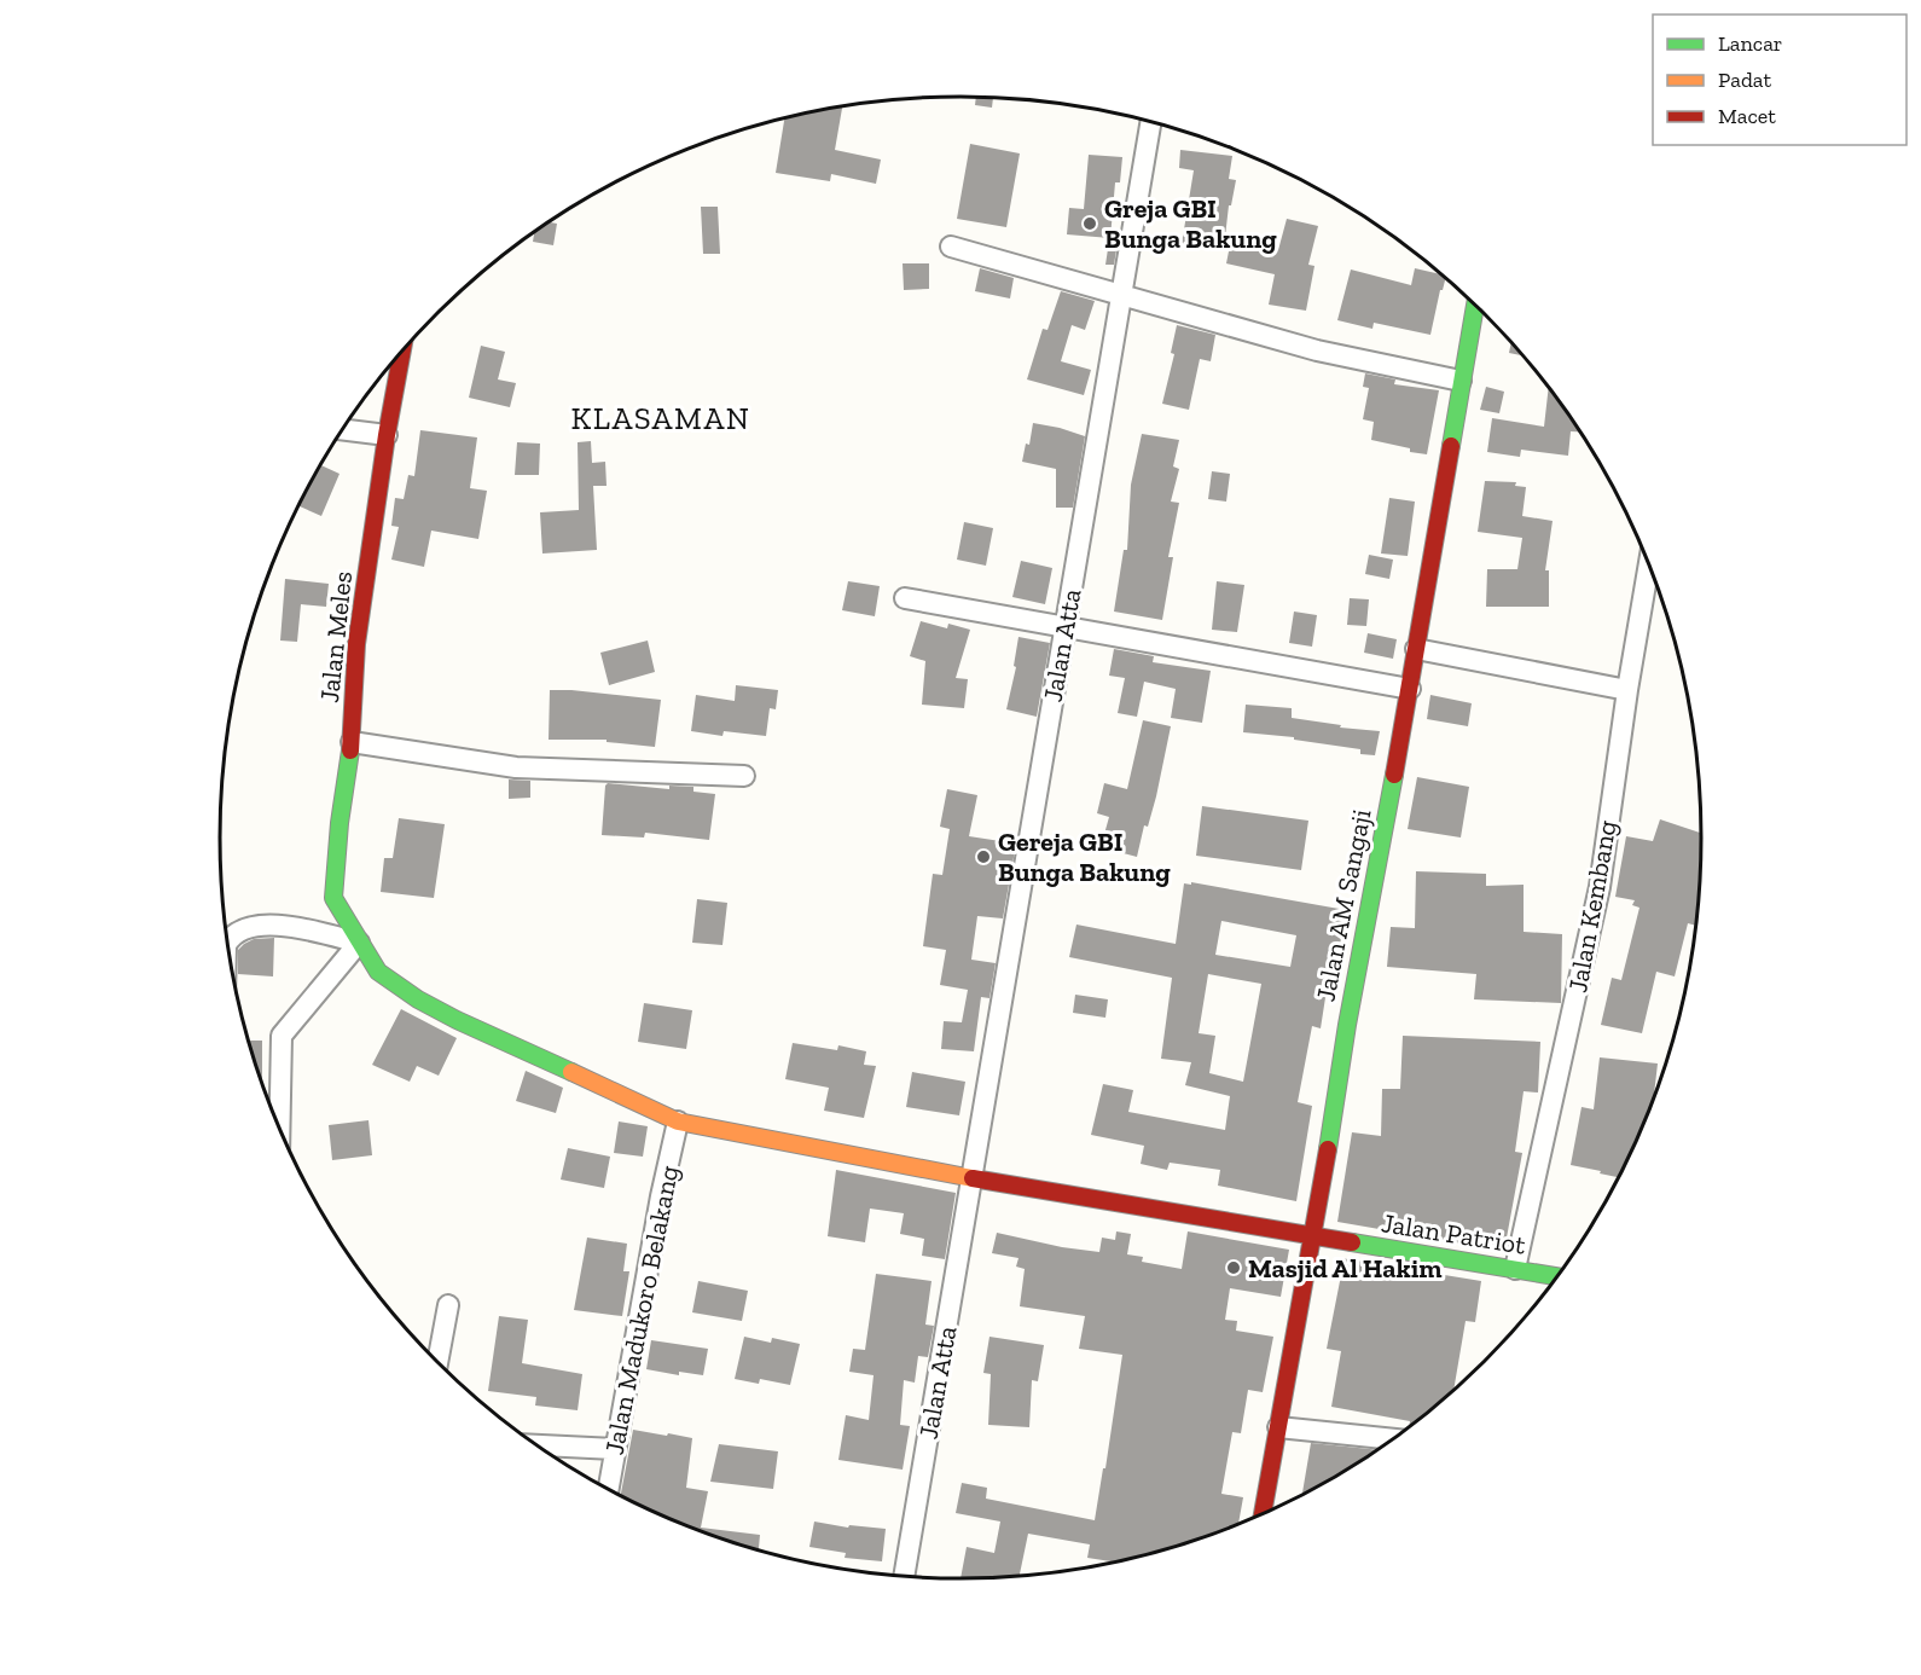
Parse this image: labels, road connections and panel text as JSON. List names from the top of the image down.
{
  "streets": {
    "main road": ["Jalan Meles", "Jalan AM Sangaji", "Jalan Patriot"],
    "street": ["Jalan Atta", "Jalan Kembang", "Jalan Madukoro Belakang"]
  },
  "crossings": [
    ["Jalan Meles", "Jalan Madukoro Belakang"],
    ["Jalan AM Sangaji", "Jalan Patriot"],
    ["Jalan Kembang", "Jalan Patriot"]
  ],
  "districts": ["KLASAMAN"],
  "places": ["Greja GBI Bunga Bakung", "Gereja GBI Bunga Bakung", "Masjid Al Hakim"],
  "legend": ["Lancar", "Padat", "Macet"]
}
